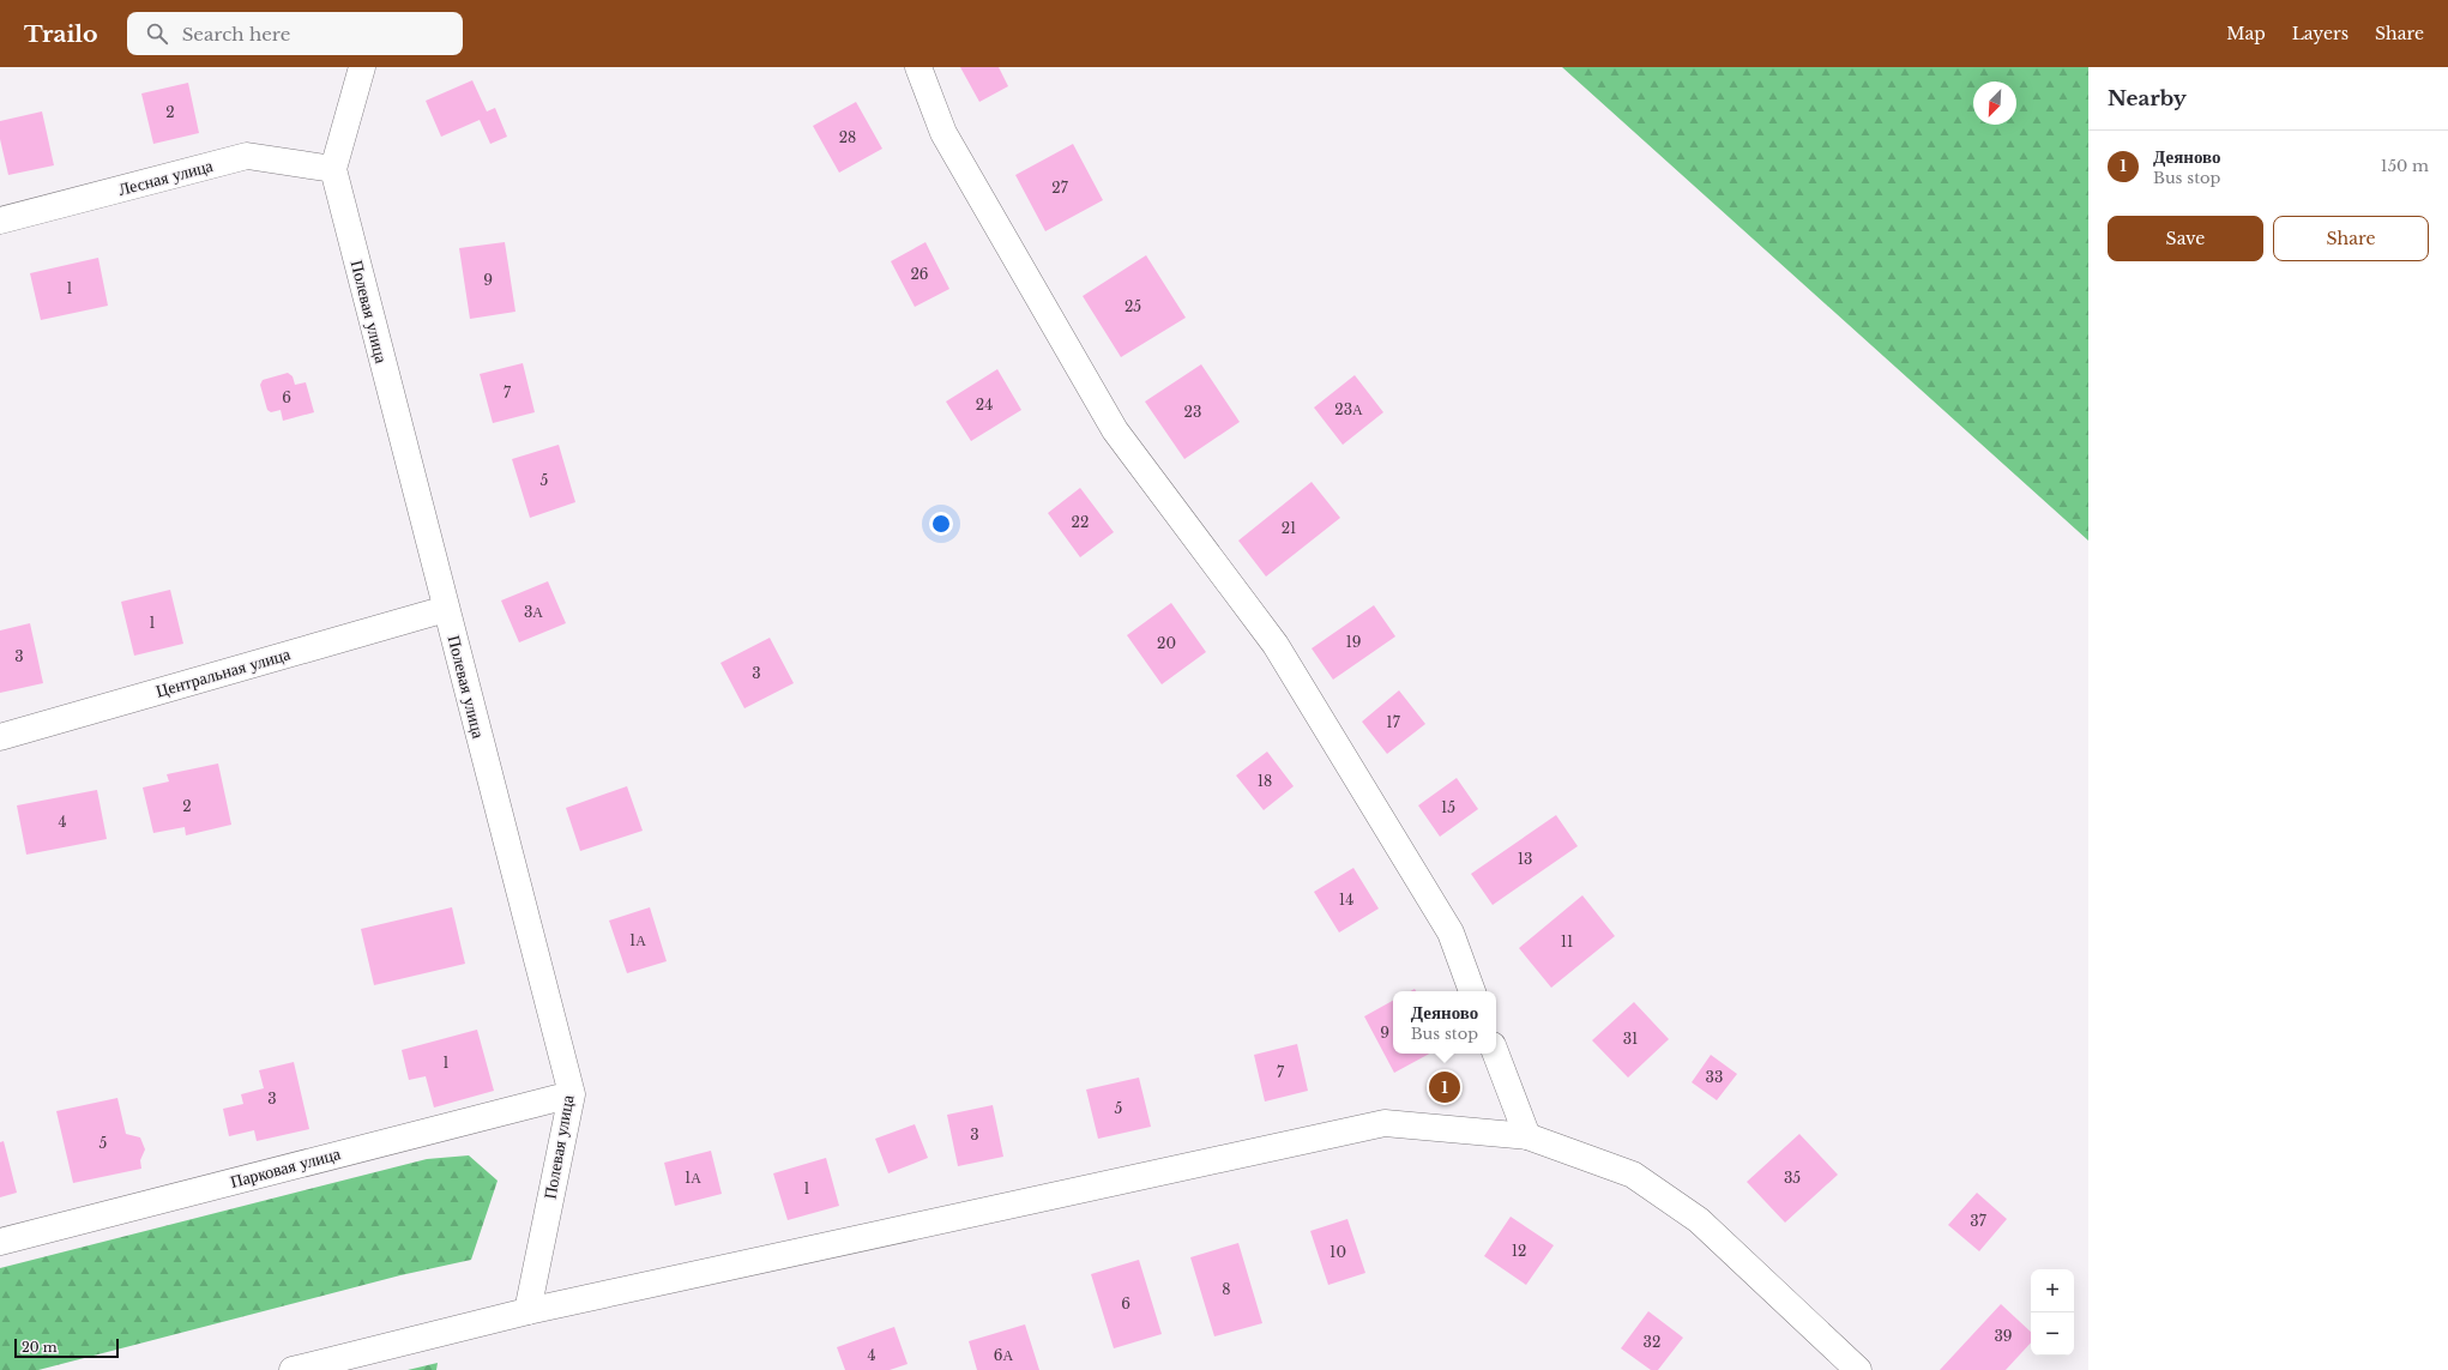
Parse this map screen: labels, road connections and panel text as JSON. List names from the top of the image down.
{
  "streets": {
    "street": [
      "Лесная улица",
      "Полевая улица",
      "Центральная улица",
      "Парковая улица"
    ]
  },
  "crossings": [
    ["Лесная улица", "Полевая улица"],
    ["Полевая улица", "Центральная улица"],
    ["Полевая улица", "Парковая улица"]
  ],
  "house_numbers": [
    "2",
    "28",
    "27",
    "26",
    "9",
    "1",
    "25",
    "7",
    "6",
    "24",
    "23А",
    "23",
    "5",
    "22",
    "21",
    "3А",
    "1",
    "19",
    "20",
    "3",
    "3",
    "17",
    "18",
    "2",
    "15",
    "4",
    "13",
    "14",
    "1А",
    "11",
    "9",
    "31",
    "1",
    "7",
    "33",
    "3",
    "5",
    "3",
    "5",
    "1А",
    "35",
    "1",
    "37",
    "12",
    "10",
    "8",
    "6",
    "39",
    "32",
    "4",
    "6А"
  ],
  "scale_bar": "20 m",
  "north": "bottom left",
  "page": {
    "header": "Trailo",
    "search": "Search here",
    "nav": ["Map", "Layers", "Share"],
    "heading": "Nearby",
    "list": [
      {
        "mark": "1",
        "name": "Деяново",
        "note": "Bus stop",
        "value": "150 m"
      }
    ],
    "buttons": ["Save", "Share"],
    "popup": ["Деяново", "Bus stop"],
    "pins": "1",
    "map_buttons": ["+", "−"],
    "scale": "20 m"
  }
}
